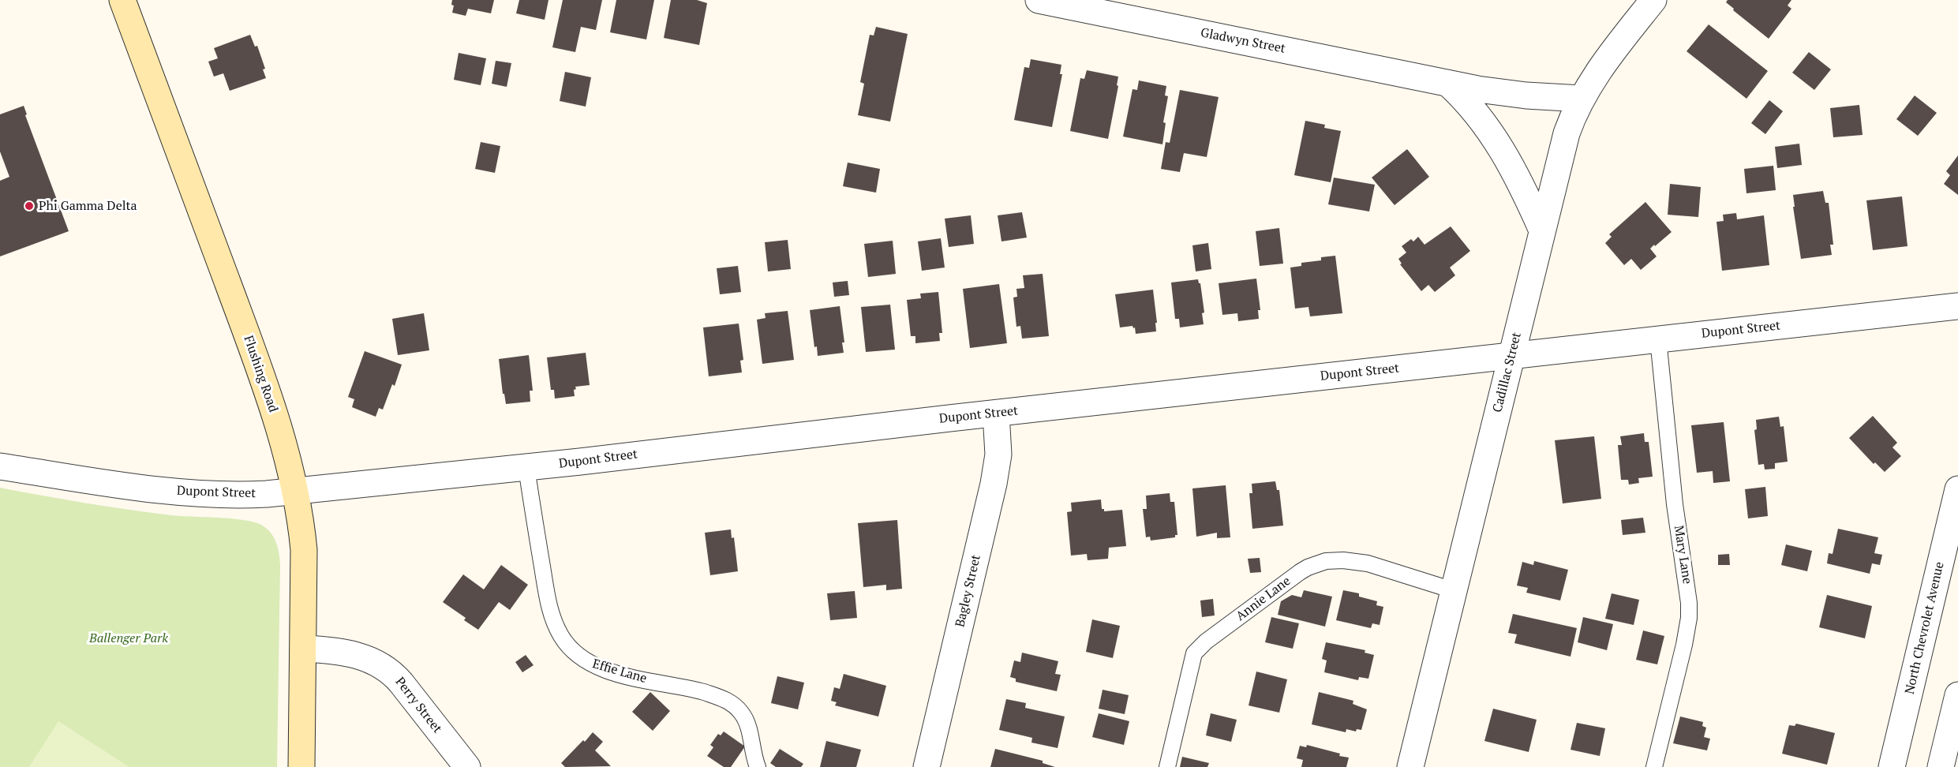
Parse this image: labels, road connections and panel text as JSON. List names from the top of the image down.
{
  "streets": {
    "main road": ["Flushing Road"],
    "street": [
      "Gladwyn Street",
      "Dupont Street",
      "Cadillac Street",
      "Bagley Street",
      "North Chevrolet Avenue",
      "Perry Street"
    ],
    "lane": ["Mary Lane", "Annie Lane", "Effie Lane"]
  },
  "crossings": [
    ["Gladwyn Street", "Cadillac Street"],
    ["Dupont Street", "Cadillac Street"],
    ["Dupont Street", "Flushing Road"],
    ["Dupont Street", "Mary Lane"],
    ["Dupont Street", "Bagley Street"],
    ["Dupont Street", "Effie Lane"],
    ["Cadillac Street", "Annie Lane"],
    ["Flushing Road", "Perry Street"]
  ],
  "parks": ["Ballenger Park"],
  "places": ["Phi Gamma Delta"]
}
